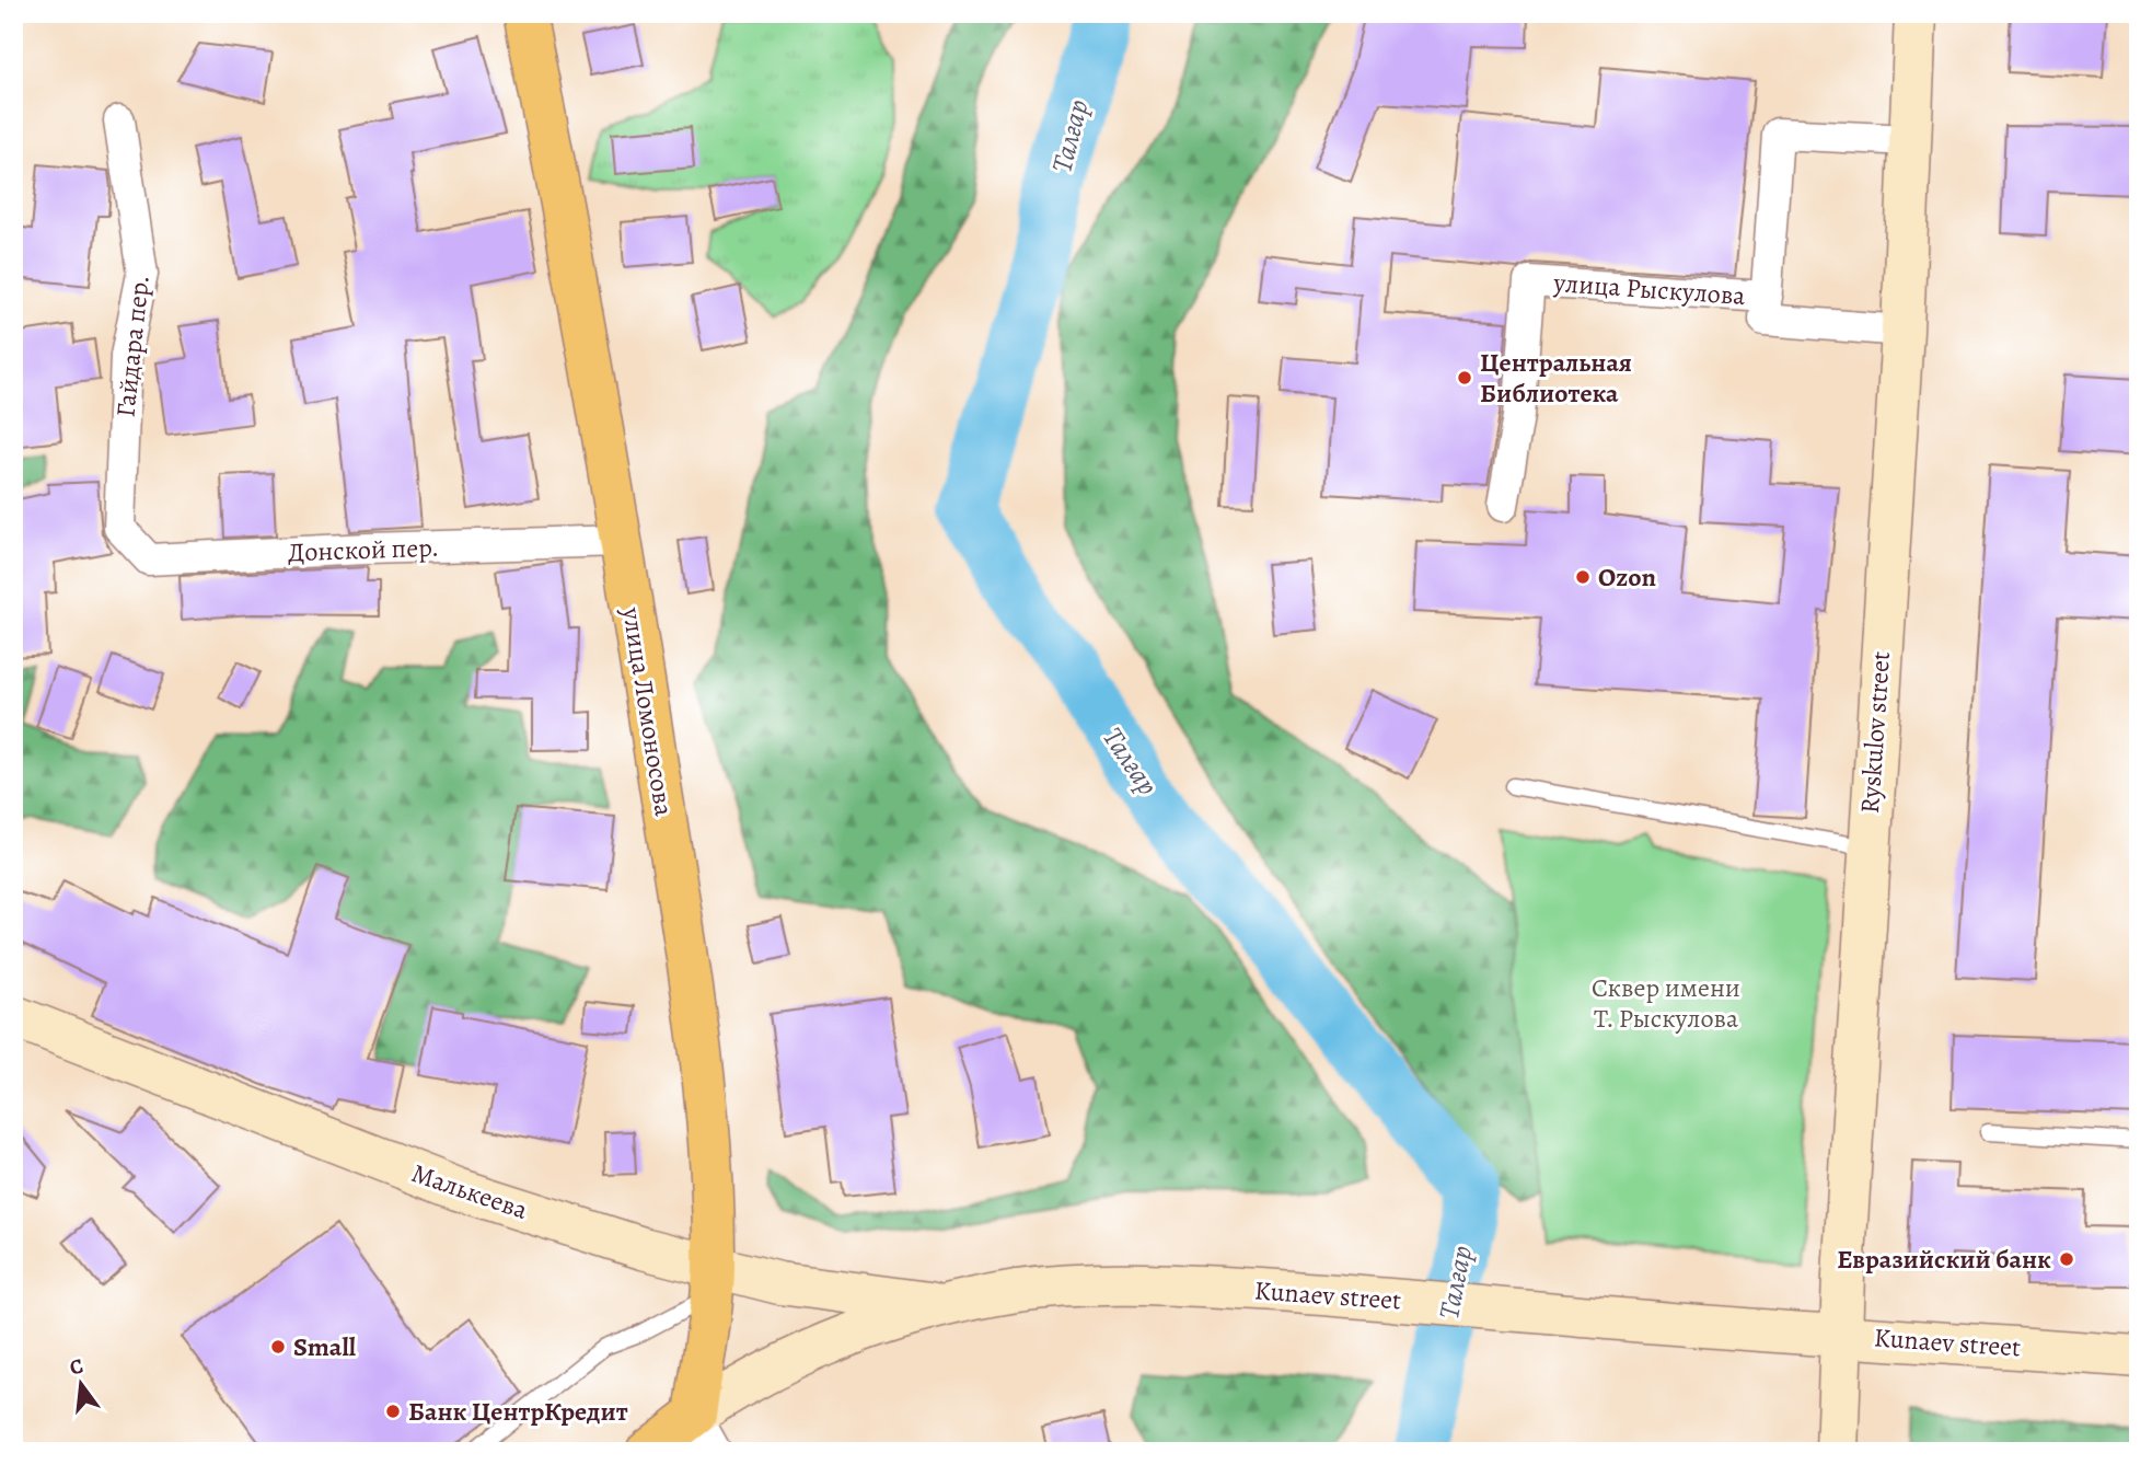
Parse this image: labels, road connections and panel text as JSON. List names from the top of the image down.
{
  "streets": {
    "main road": [
      "улица Ломоносова",
      "Ryskulov street",
      "Малькеева",
      "Kunaev street"
    ],
    "street": ["улица Рыскулова", "Гайдара пер.", "Донской пер."]
  },
  "crossings": [
    ["улица Рыскулова", "Ryskulov street"],
    ["Гайдара пер.", "Донской пер."],
    ["Донской пер.", "улица Ломоносова"],
    ["улица Ломоносова", "Малькеева"],
    ["улица Ломоносова", "Kunaev street"],
    ["Ryskulov street", "Kunaev street"],
    ["Малькеева", "Kunaev street"]
  ],
  "water": ["Талғар"],
  "parks": ["Сквер имени Т. Рыскулова"],
  "places": [
    "Центральная Библиотека",
    "Ozon",
    "Евразийский банк",
    "Small",
    "Банк ЦентрКредит"
  ],
  "north": "top"
}
